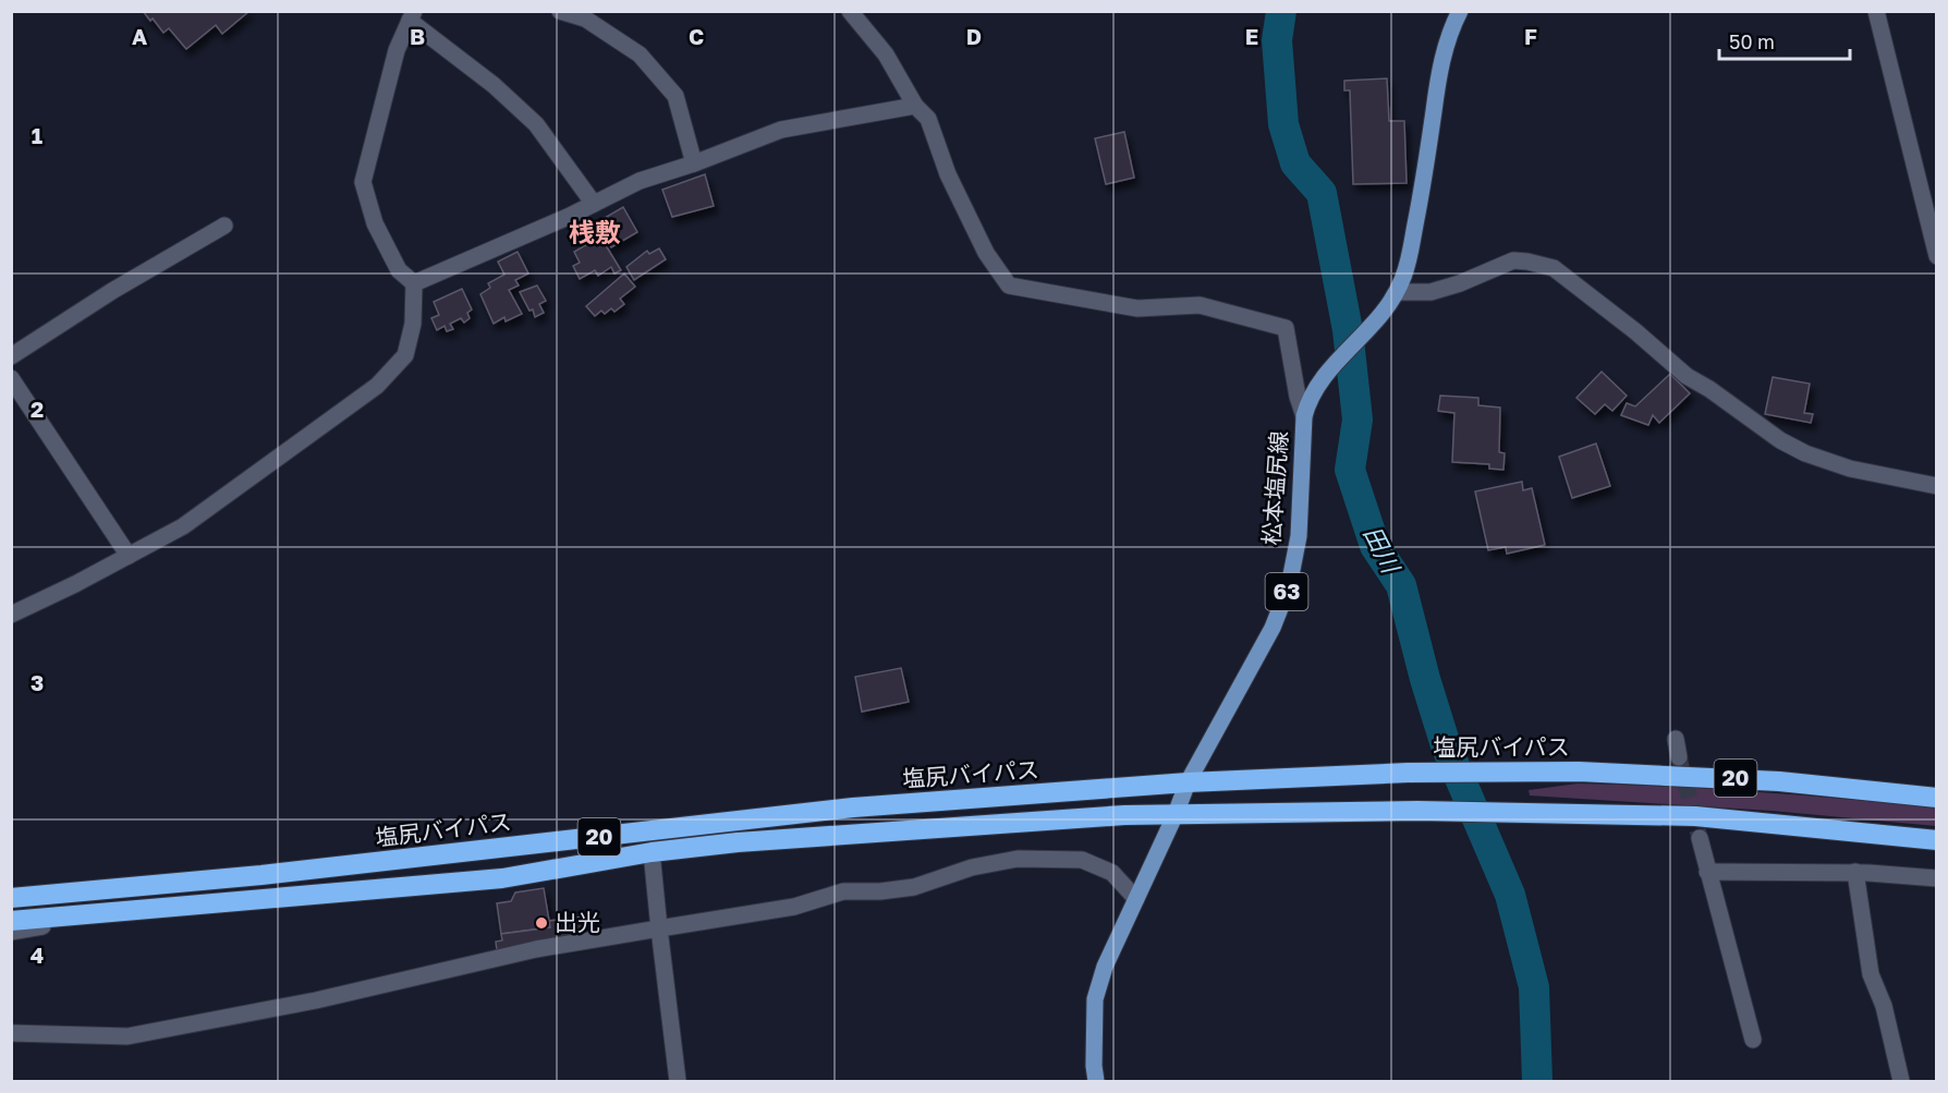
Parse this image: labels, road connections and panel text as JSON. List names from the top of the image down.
{
  "streets": {
    "highway": ["塩尻バイパス", "20"],
    "main road": ["松本塩尻線", "63"]
  },
  "crossings": [
    ["松本塩尻線", "塩尻バイパス"],
    ["松本塩尻線", "20"]
  ],
  "districts": ["桟敷"],
  "water": ["田川"],
  "places": ["出光"],
  "scale_bar": "50 m",
  "grid": {
    "columns": [
      "A",
      "B",
      "C",
      "D",
      "E",
      "F"
    ],
    "rows": [
      "1",
      "2",
      "3",
      "4"
    ]
  }
}
